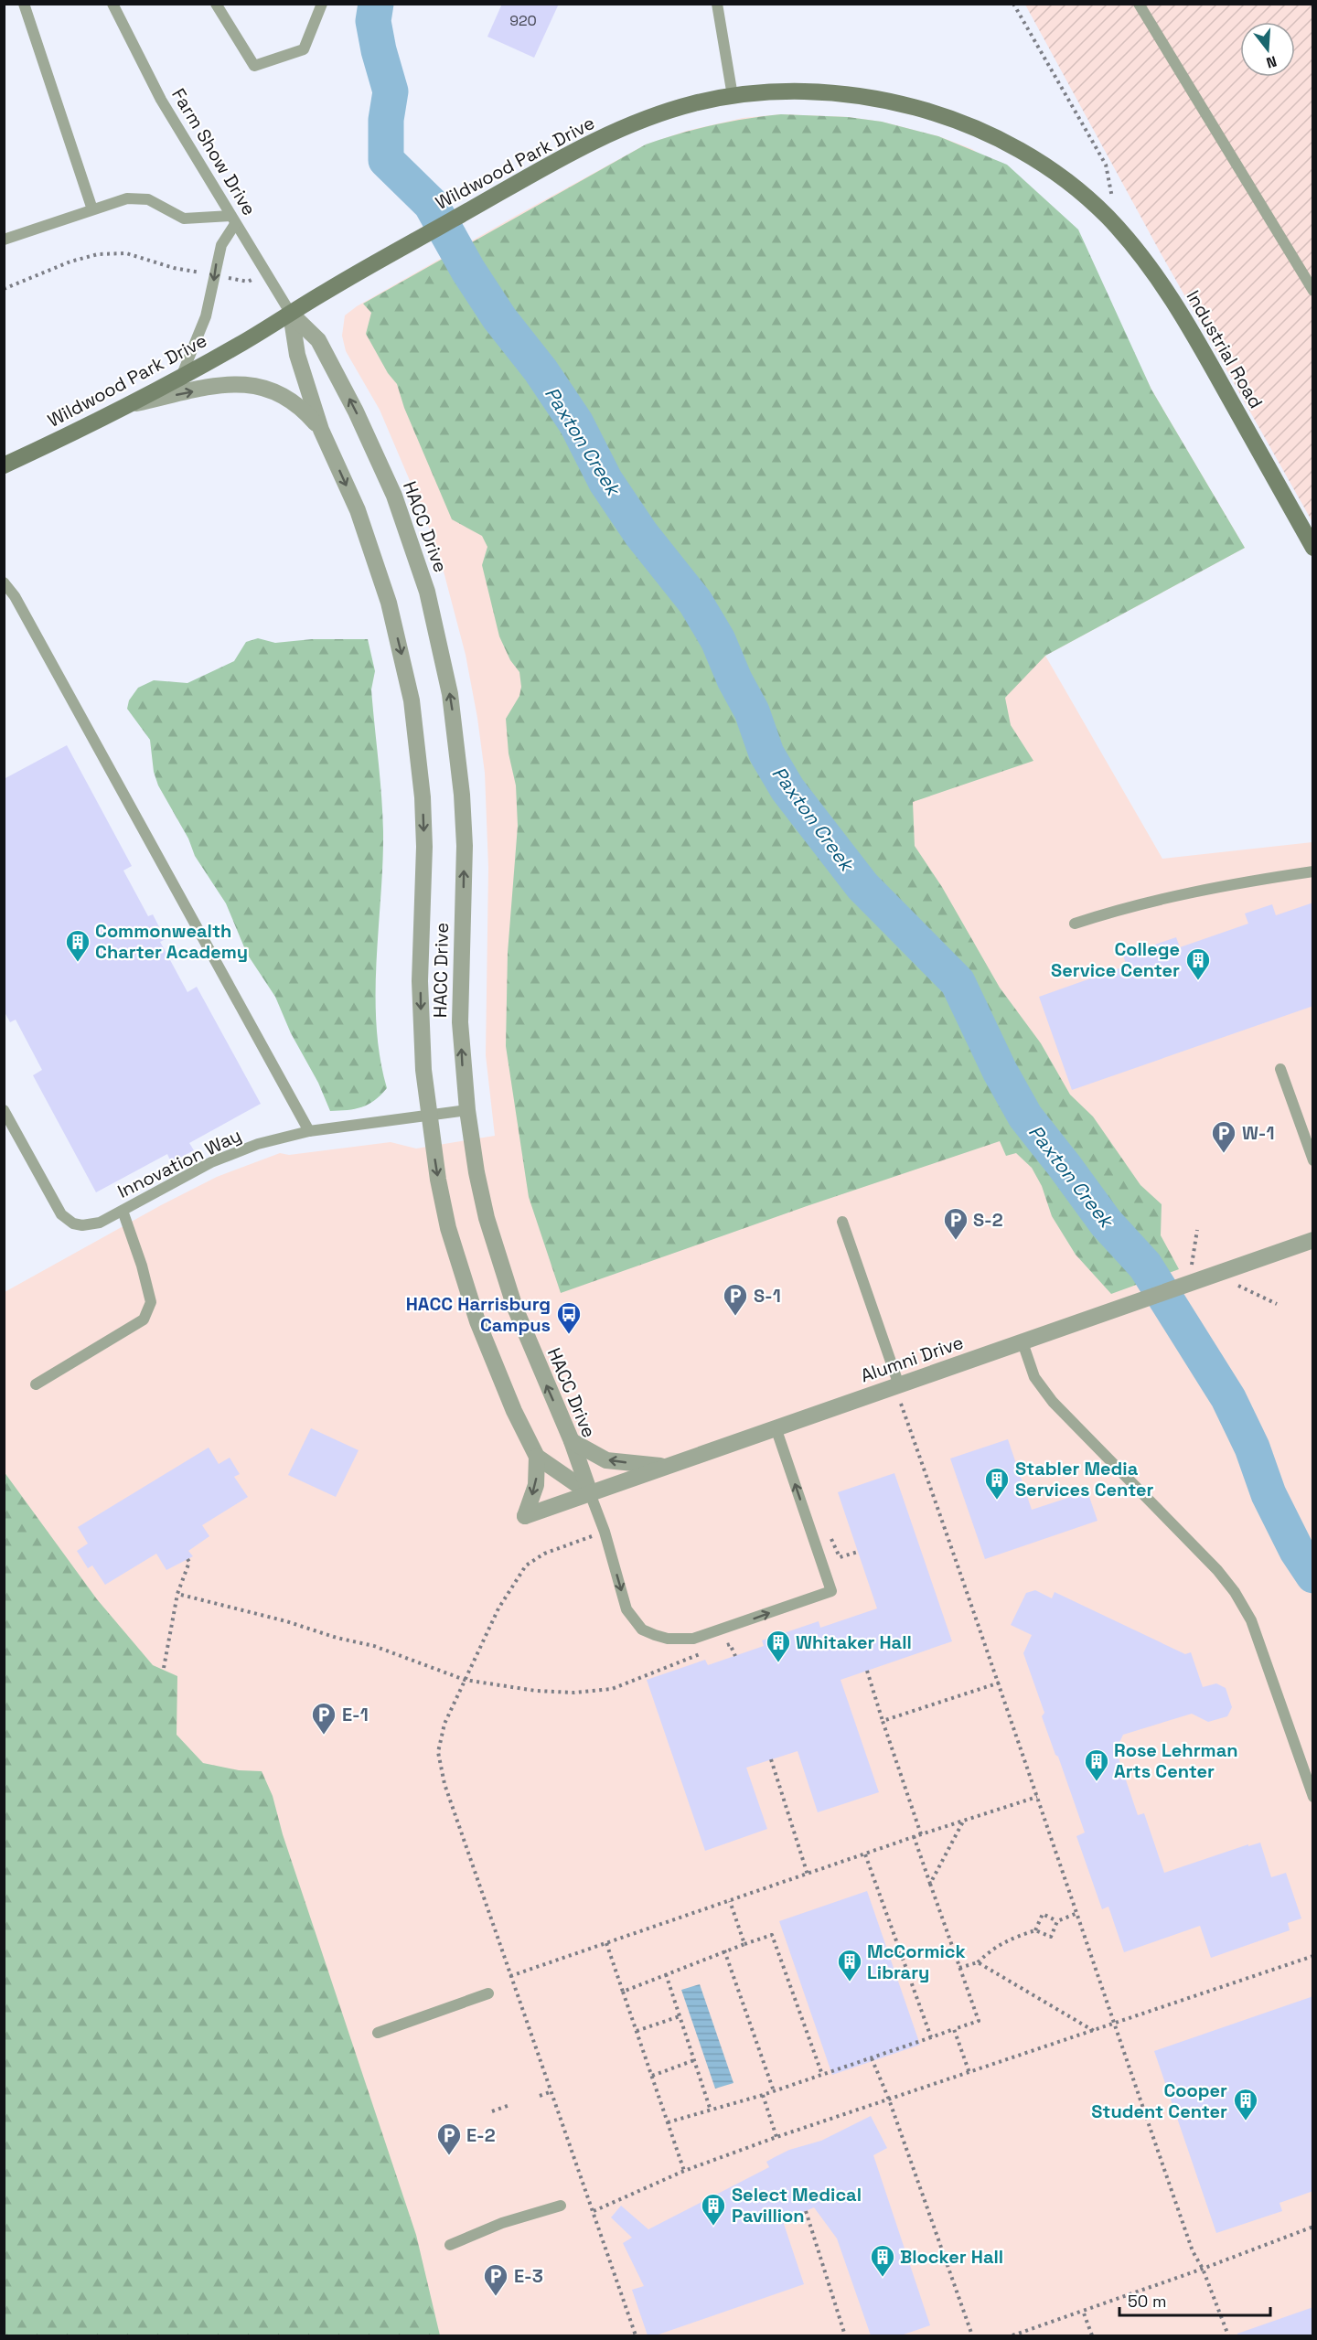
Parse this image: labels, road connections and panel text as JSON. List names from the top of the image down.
{
  "streets": {
    "street": [
      "Wildwood Park Drive",
      "Industrial Road",
      "HACC Drive",
      "Alumni Drive"
    ],
    "lane": ["Farm Show Drive", "Innovation Way"]
  },
  "crossings": [
    ["Farm Show Drive", "Wildwood Park Drive"],
    ["Farm Show Drive", "HACC Drive"],
    ["Wildwood Park Drive", "Industrial Road"],
    ["Wildwood Park Drive", "HACC Drive"],
    ["HACC Drive", "Innovation Way"],
    ["HACC Drive", "Alumni Drive"]
  ],
  "water": ["Paxton Creek"],
  "places": {
    "building": [
      "Commonwealth Charter Academy",
      "College Service Center",
      "Stabler Media Services Center",
      "Whitaker Hall",
      "Rose Lehrman Arts Center",
      "McCormick Library",
      "Cooper Student Center",
      "Select Medical Pavillion",
      "Blocker Hall"
    ],
    "parking": [
      "W-1",
      "S-2",
      "S-1",
      "E-1",
      "E-2",
      "E-3"
    ],
    "bus stop": ["HACC Harrisburg Campus"]
  },
  "house_numbers": ["920"],
  "scale_bar": "50 m",
  "north": "bottom"
}
